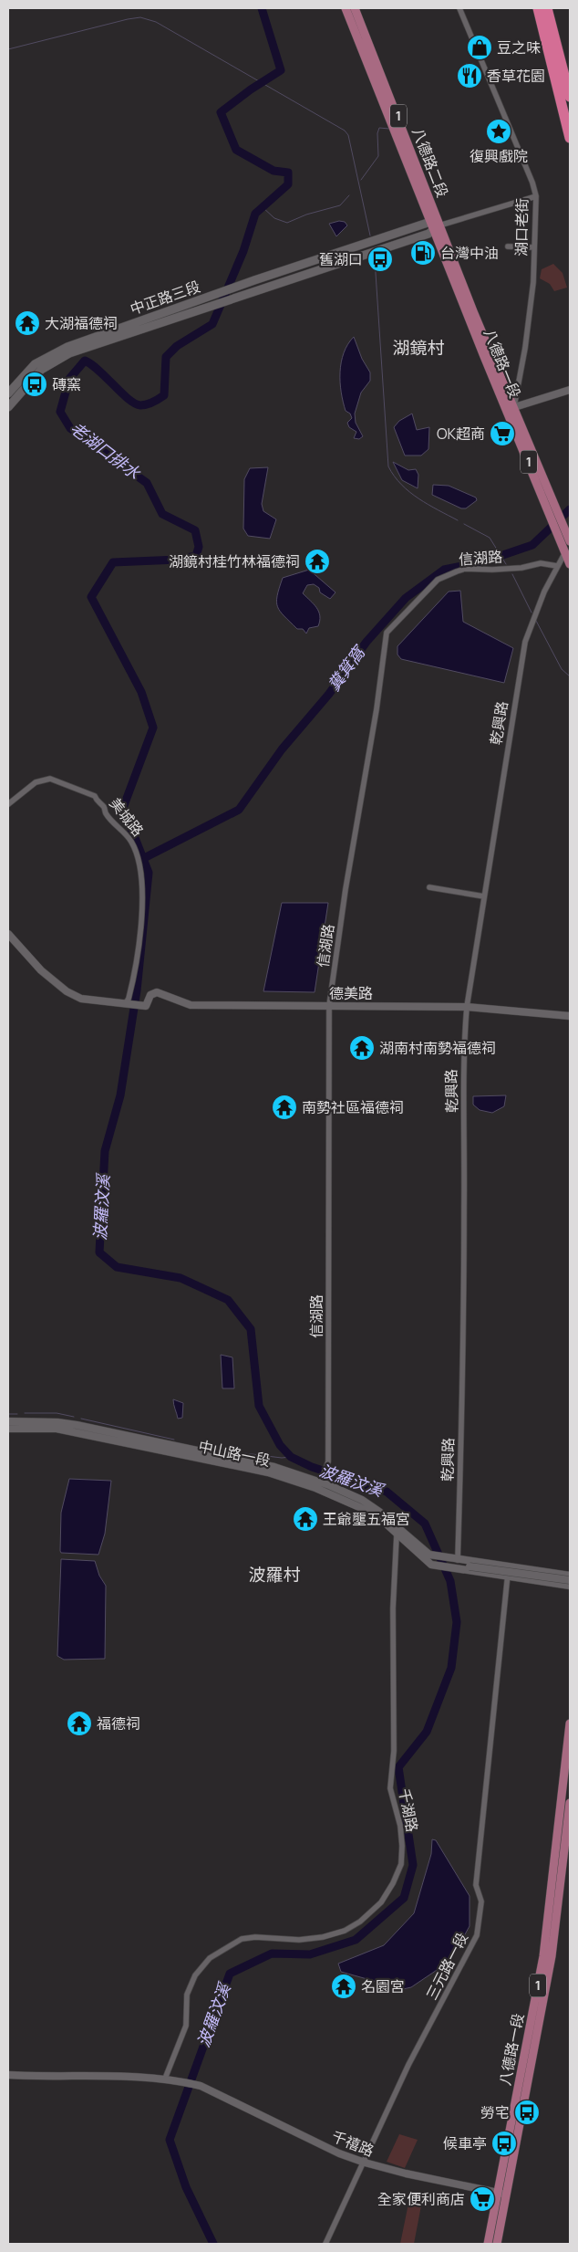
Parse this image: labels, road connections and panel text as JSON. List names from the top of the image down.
{
  "streets": {
    "main road": [
      "1",
      "八德路二段",
      "中正路三段",
      "八德路一段"
    ],
    "street": [
      "湖口老街",
      "信湖路",
      "乾興路",
      "美城路",
      "德美路",
      "中山路一段",
      "千湖路",
      "三元路一段",
      "千禧路"
    ]
  },
  "crossings": [
    ["1", "八德路一段"],
    ["1", "乾興路"],
    ["八德路二段", "中正路三段"],
    ["八德路二段", "八德路一段"],
    ["湖口老街", "八德路一段"],
    ["中正路三段", "八德路一段"],
    ["八德路一段", "乾興路"],
    ["八德路一段", "千禧路"],
    ["信湖路", "乾興路"],
    ["信湖路", "德美路"],
    ["信湖路", "中山路一段"],
    ["乾興路", "德美路"],
    ["乾興路", "中山路一段"],
    ["美城路", "德美路"],
    ["中山路一段", "千湖路"],
    ["千湖路", "千禧路"],
    ["三元路一段", "千禧路"]
  ],
  "districts": ["湖鏡村", "波羅村"],
  "water": ["老湖口排水", "糞箕窩", "波羅汶溪"],
  "places": {
    "shop": ["豆之味"],
    "restaurant": ["香草花園"],
    "place": ["復興戲院"],
    "fuel station": ["台灣中油"],
    "bus stop": [
      "舊湖口",
      "磚窯",
      "勞宅",
      "候車亭"
    ],
    "temple": [
      "大湖福德祠",
      "湖鏡村桂竹林福德祠",
      "湖南村南勢福德祠",
      "南勢社區福德祠",
      "王爺壟五福宮",
      "福德祠",
      "名園宮"
    ],
    "supermarket": ["OK超商", "全家便利商店"]
  }
}
